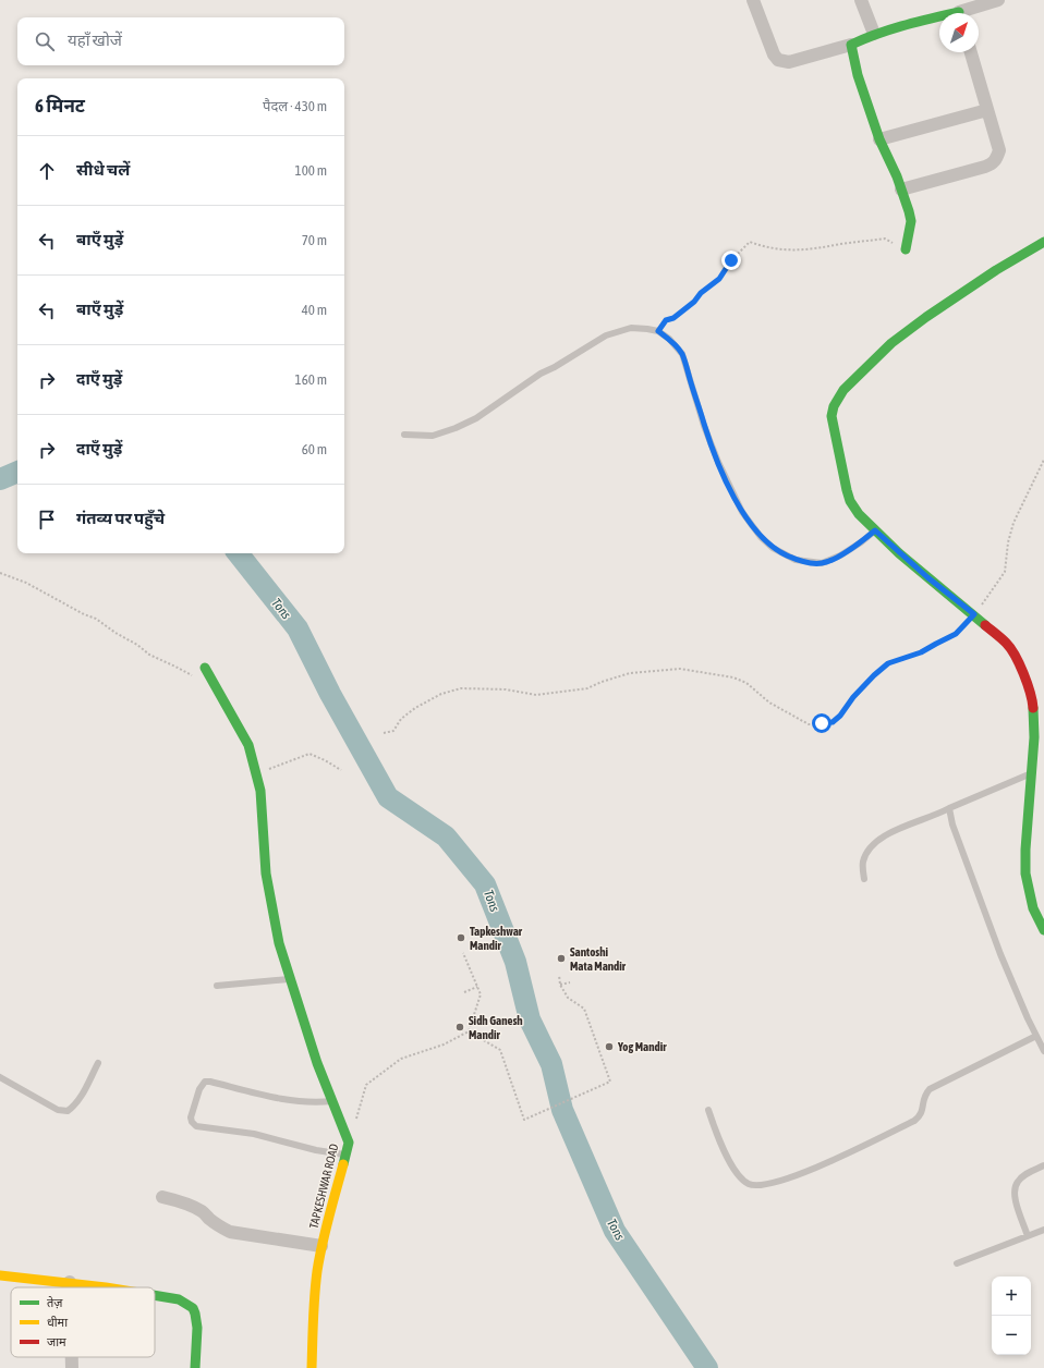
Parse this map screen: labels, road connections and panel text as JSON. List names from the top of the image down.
{
  "streets": {
    "street": ["TAPKESHWAR ROAD"]
  },
  "water": ["Tons"],
  "places": [
    "Tapkeshwar Mandir",
    "Santoshi Mata Mandir",
    "Sidh Ganesh Mandir",
    "Yog Mandir"
  ],
  "legend": ["तेज़", "धीमा", "जाम"],
  "north": "top right",
  "page": {
    "search": "यहाँ खोजें",
    "heading": ["6 मिनट", "पैदल · 430 m"],
    "list": [
      ["सीधे चलें", "100 m"],
      ["बाएँ मुड़ें", "70 m"],
      ["बाएँ मुड़ें", "40 m"],
      ["दाएँ मुड़ें", "160 m"],
      ["दाएँ मुड़ें", "60 m"],
      "गंतव्य पर पहुँचे"
    ],
    "map_buttons": ["+", "−"]
  }
}
